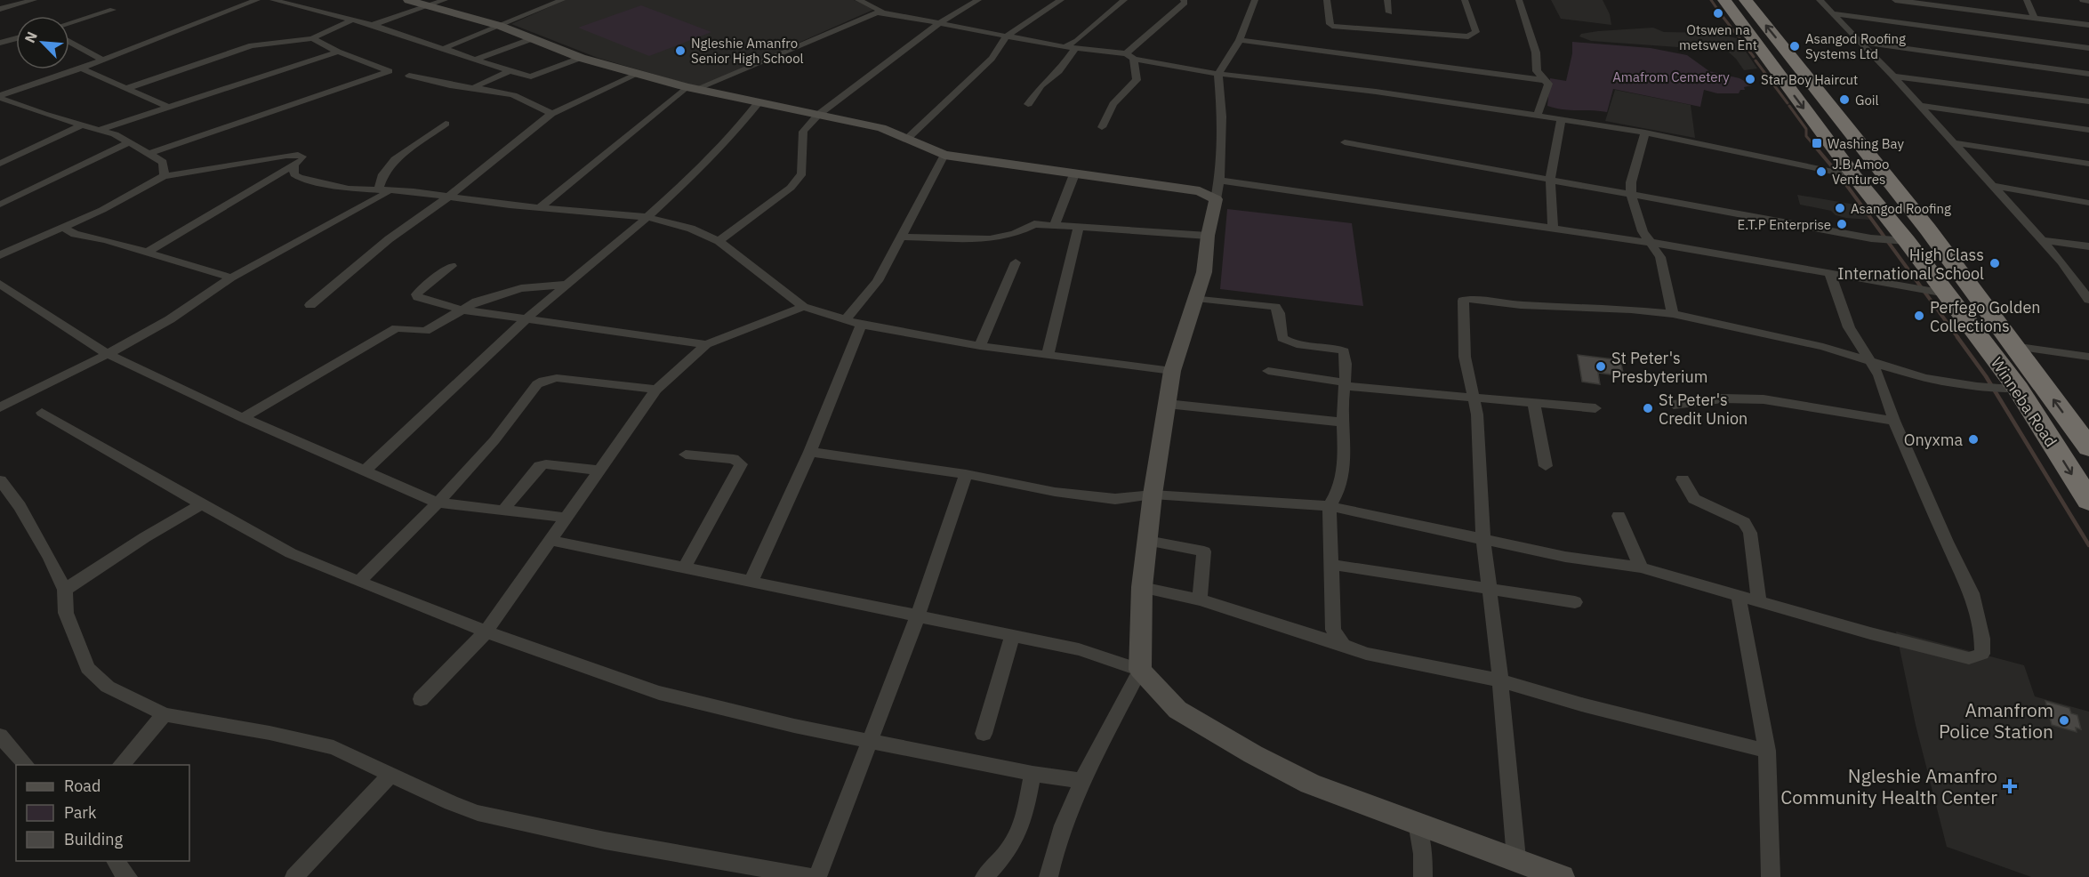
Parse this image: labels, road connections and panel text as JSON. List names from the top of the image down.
{
  "streets": {
    "highway": ["Winneba Road"]
  },
  "parks": ["Amafrom Cemetery"],
  "places": {
    "other": [
      "Otswen na metswen Ent",
      "Asangod Roofing Systems Ltd",
      "Ngleshie Amanfro Senior High School",
      "Star Boy Haircut",
      "Goil",
      "J.B Amoo Ventures",
      "Asangod Roofing",
      "E.T.P Enterprise",
      "High Class International School",
      "Perfego Golden Collections",
      "St Peter's Presbyterium",
      "St Peter's Credit Union",
      "Onyxma",
      "Amanfrom Police Station"
    ],
    "transit": ["Washing Bay"],
    "health": ["Ngleshie Amanfro Community Health Center"]
  },
  "legend": ["Road", "Park", "Building"],
  "north": "top left"
}
